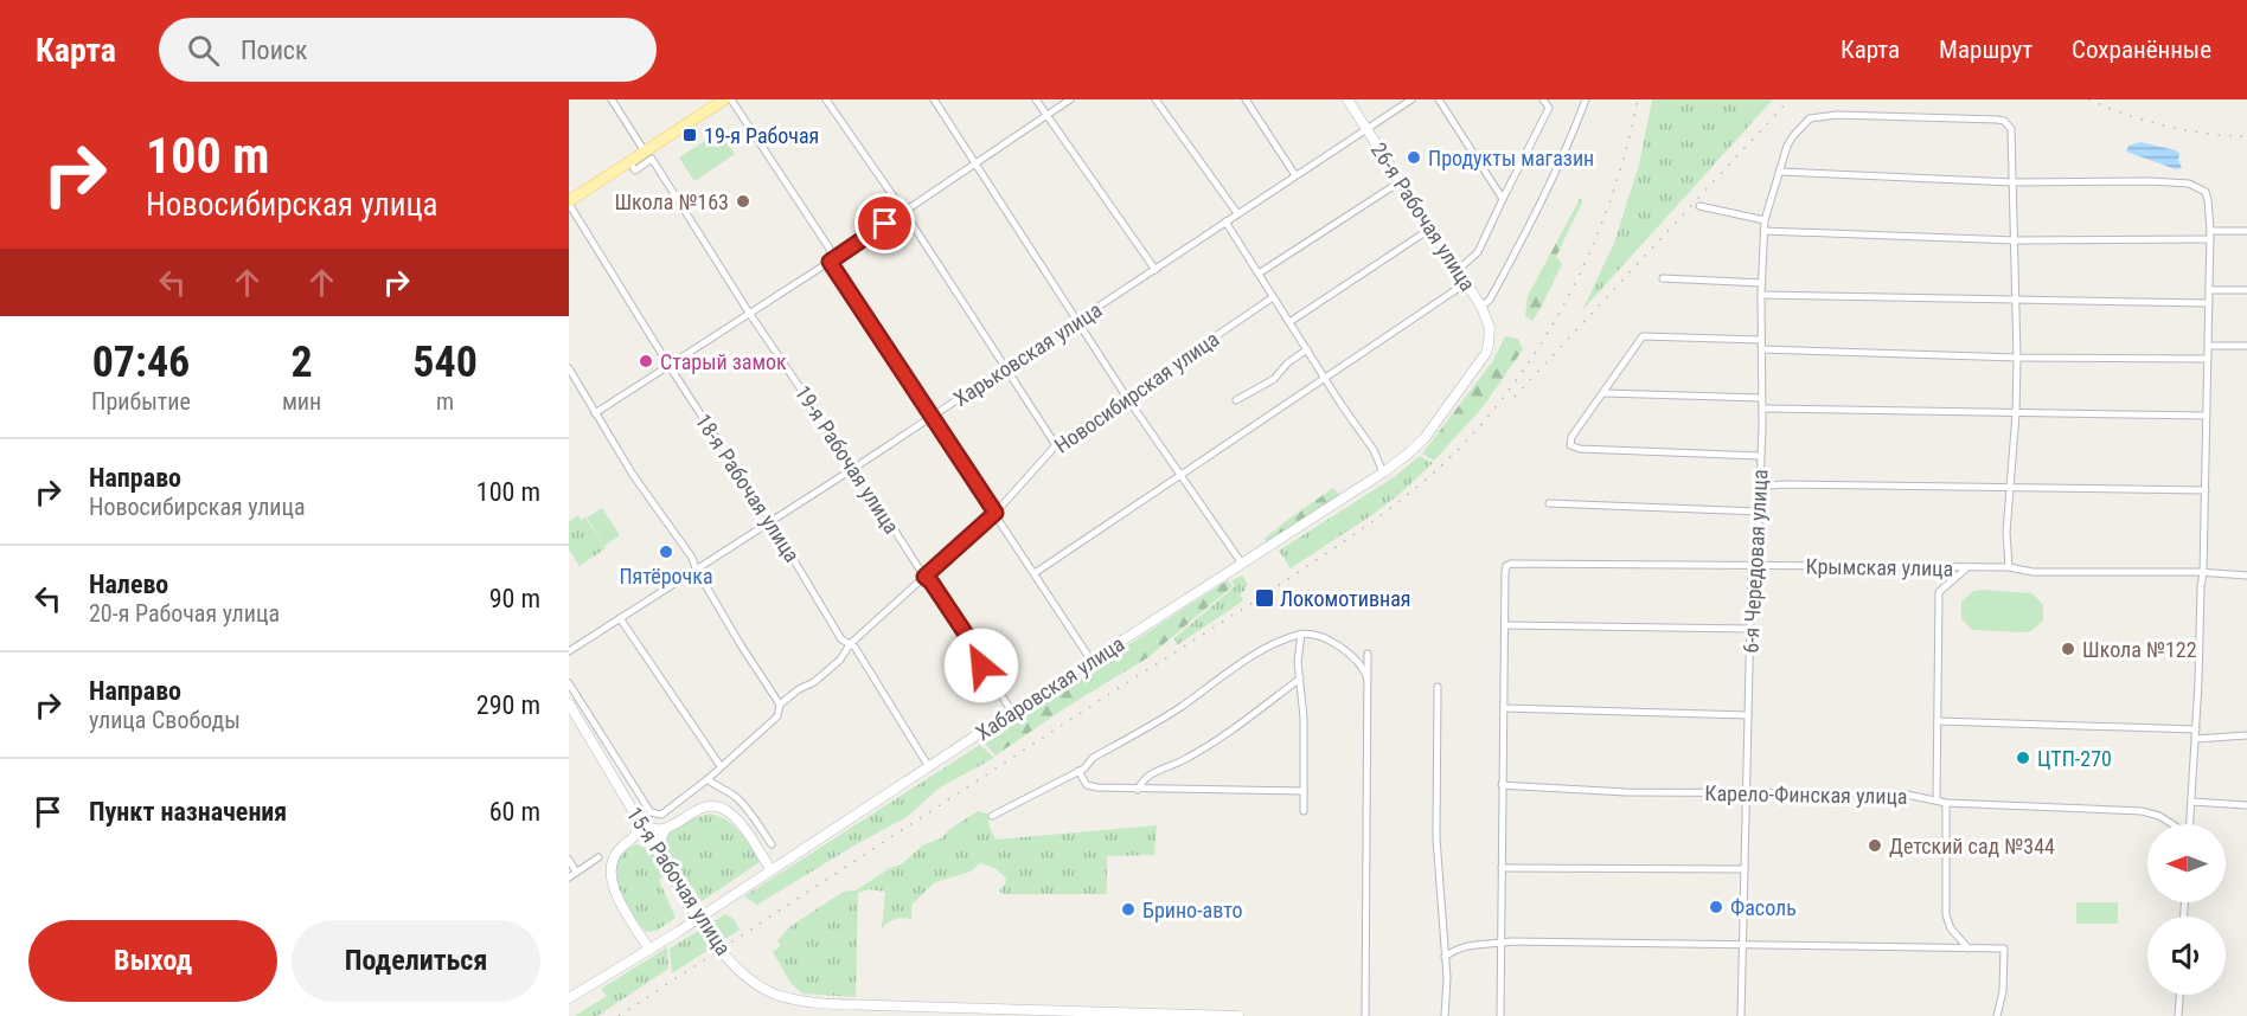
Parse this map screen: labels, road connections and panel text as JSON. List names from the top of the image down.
{
  "streets": {
    "main road": ["26-я Рабочая улица", "Хабаровская улица", "15-я Рабочая улица"],
    "street": [
      "Харьковская улица",
      "Новосибирская улица",
      "19-я Рабочая улица",
      "18-я Рабочая улица",
      "6-я Чередовая улица",
      "Крымская улица",
      "Карело-Финская улица"
    ]
  },
  "crossings": [
    ["26-я Рабочая улица", "Харьковская улица"],
    ["26-я Рабочая улица", "Хабаровская улица"],
    ["Харьковская улица", "19-я Рабочая улица"],
    ["Харьковская улица", "18-я Рабочая улица"],
    ["Новосибирская улица", "19-я Рабочая улица"],
    ["Новосибирская улица", "18-я Рабочая улица"],
    ["19-я Рабочая улица", "Хабаровская улица"],
    ["18-я Рабочая улица", "Хабаровская улица"],
    ["6-я Чередовая улица", "Крымская улица"],
    ["6-я Чередовая улица", "Карело-Финская улица"]
  ],
  "places": {
    "transit": ["19-я Рабочая", "Локомотивная"],
    "other": [
      "Продукты магазин",
      "Школа №163",
      "Старый замок",
      "Пятёрочка",
      "Школа №122",
      "ЦТП-270",
      "Детский сад №344",
      "Фасоль",
      "Брино-авто"
    ]
  },
  "north": "left",
  "page": {
    "header": "Карта",
    "search": "Поиск",
    "nav": ["Карта", "Маршрут", "Сохранённые"],
    "turn": ["100 m", "Новосибирская улица"],
    "eta": [
      "07:46",
      "Прибытие",
      "2",
      "мин",
      "540",
      "m"
    ],
    "list": [
      {
        "name": "Направо",
        "note": "Новосибирская улица",
        "value": "100 m"
      },
      {
        "name": "Налево",
        "note": "20-я Рабочая улица",
        "value": "90 m"
      },
      {
        "name": "Направо",
        "note": "улица Свободы",
        "value": "290 m"
      },
      {
        "name": "Пункт назначения",
        "value": "60 m"
      }
    ],
    "buttons": ["Выход", "Поделиться"]
  }
}
